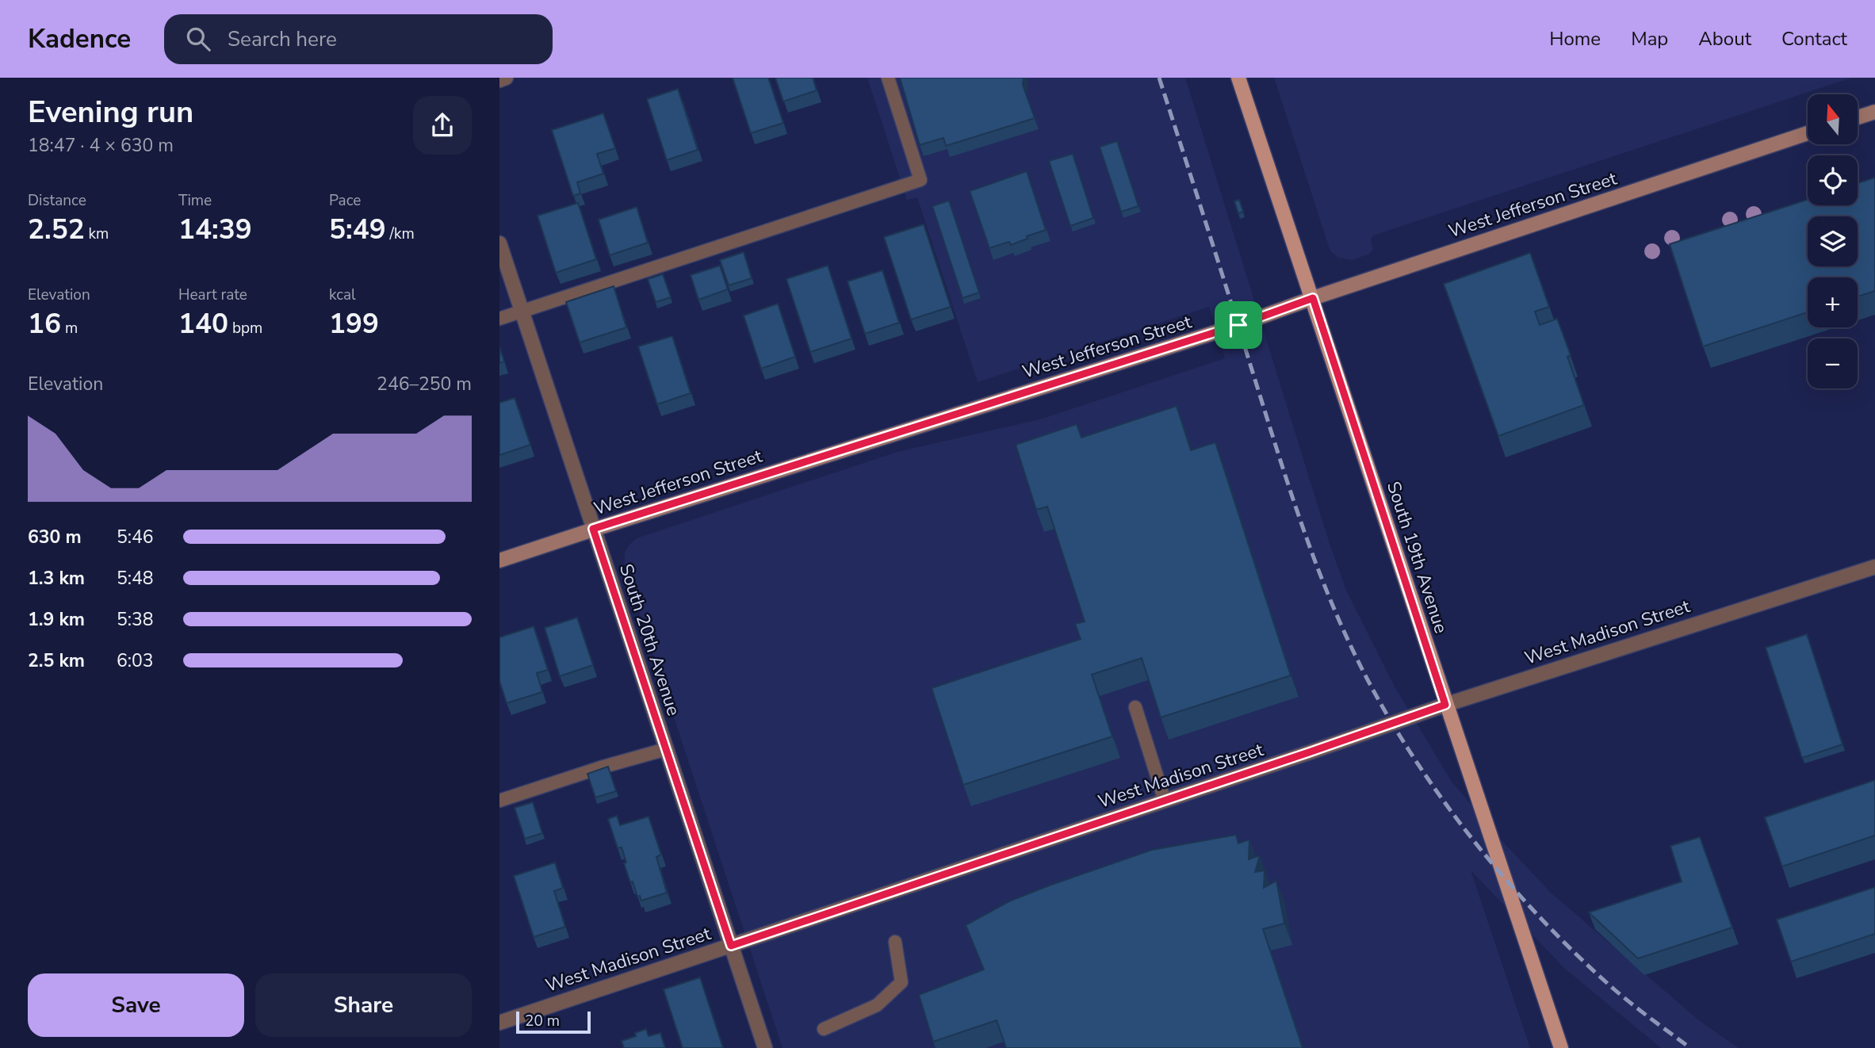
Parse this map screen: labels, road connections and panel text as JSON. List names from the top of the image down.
{
  "streets": {
    "main road": ["South 19th Avenue"],
    "street": ["West Jefferson Street", "West Madison Street", "South 20th Avenue"]
  },
  "crossings": [
    ["West Jefferson Street", "South 19th Avenue"],
    ["West Jefferson Street", "South 20th Avenue"],
    ["South 19th Avenue", "West Madison Street"],
    ["West Madison Street", "South 20th Avenue"]
  ],
  "scale_bar": "20 m",
  "north": "top",
  "page": {
    "header": "Kadence",
    "search": "Search here",
    "nav": [
      "Home",
      "Map",
      "About",
      "Contact"
    ],
    "heading": ["Evening run", "18:47 · 4 × 630 m"],
    "map_buttons": ["+", "−"],
    "stats": [
      ["Distance", "2.52 km"],
      ["Time", "14:39"],
      ["Pace", "5:49 /km"],
      ["Elevation", "16 m"],
      ["Heart rate", "140 bpm"],
      ["kcal", "199"]
    ],
    "chart": ["Elevation", "246–250 m"],
    "list": [
      {
        "name": "630 m",
        "note": "5:46"
      },
      {
        "name": "1.3 km",
        "note": "5:48"
      },
      {
        "name": "1.9 km",
        "note": "5:38"
      },
      {
        "name": "2.5 km",
        "note": "6:03"
      }
    ],
    "buttons": ["Save", "Share"],
    "scale": "20 m"
  }
}
